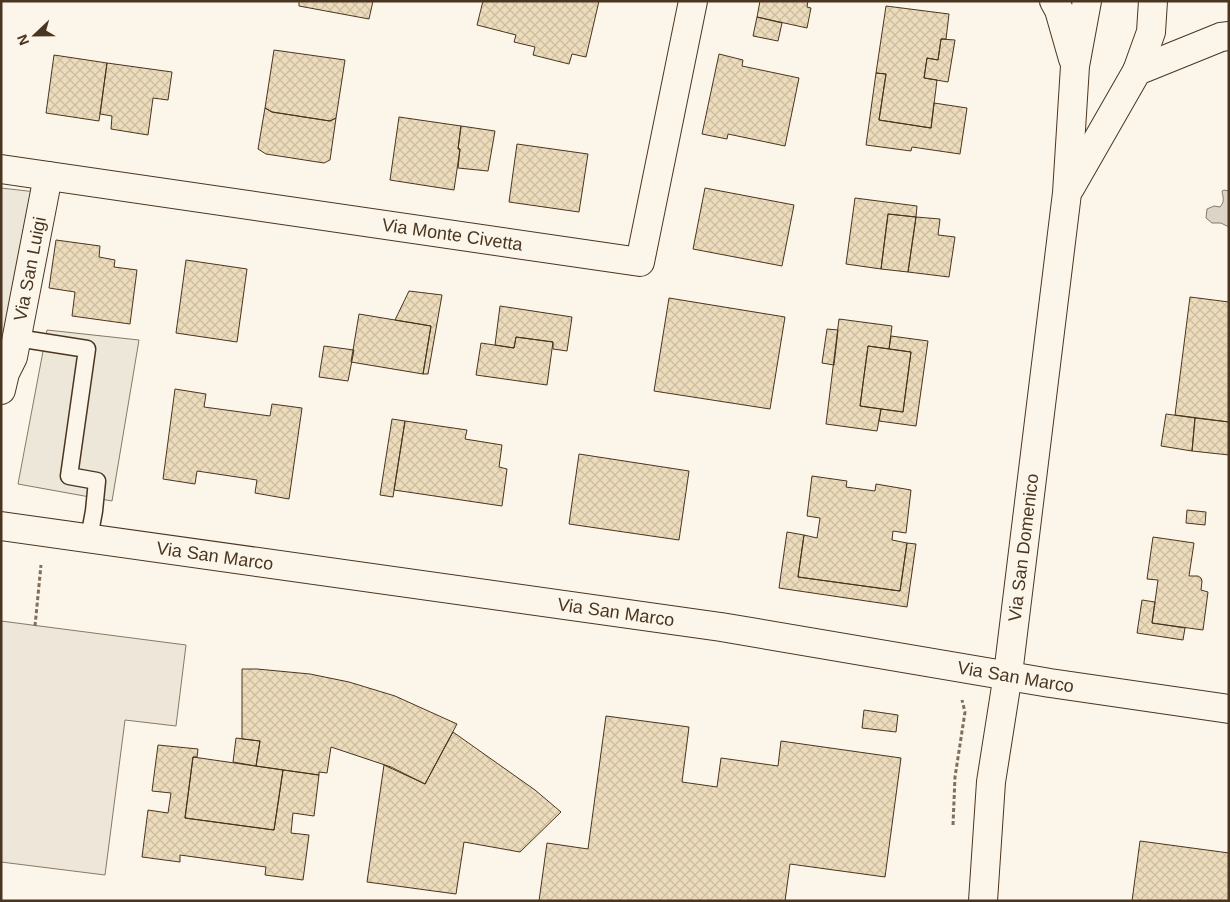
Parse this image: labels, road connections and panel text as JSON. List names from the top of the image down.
{
  "streets": {
    "street": [
      "Via Monte Civetta",
      "Via San Luigi",
      "Via San Domenico",
      "Via San Marco"
    ]
  },
  "crossings": [
    ["Via Monte Civetta", "Via San Luigi"],
    ["Via San Domenico", "Via San Marco"]
  ],
  "north": "left"
}
